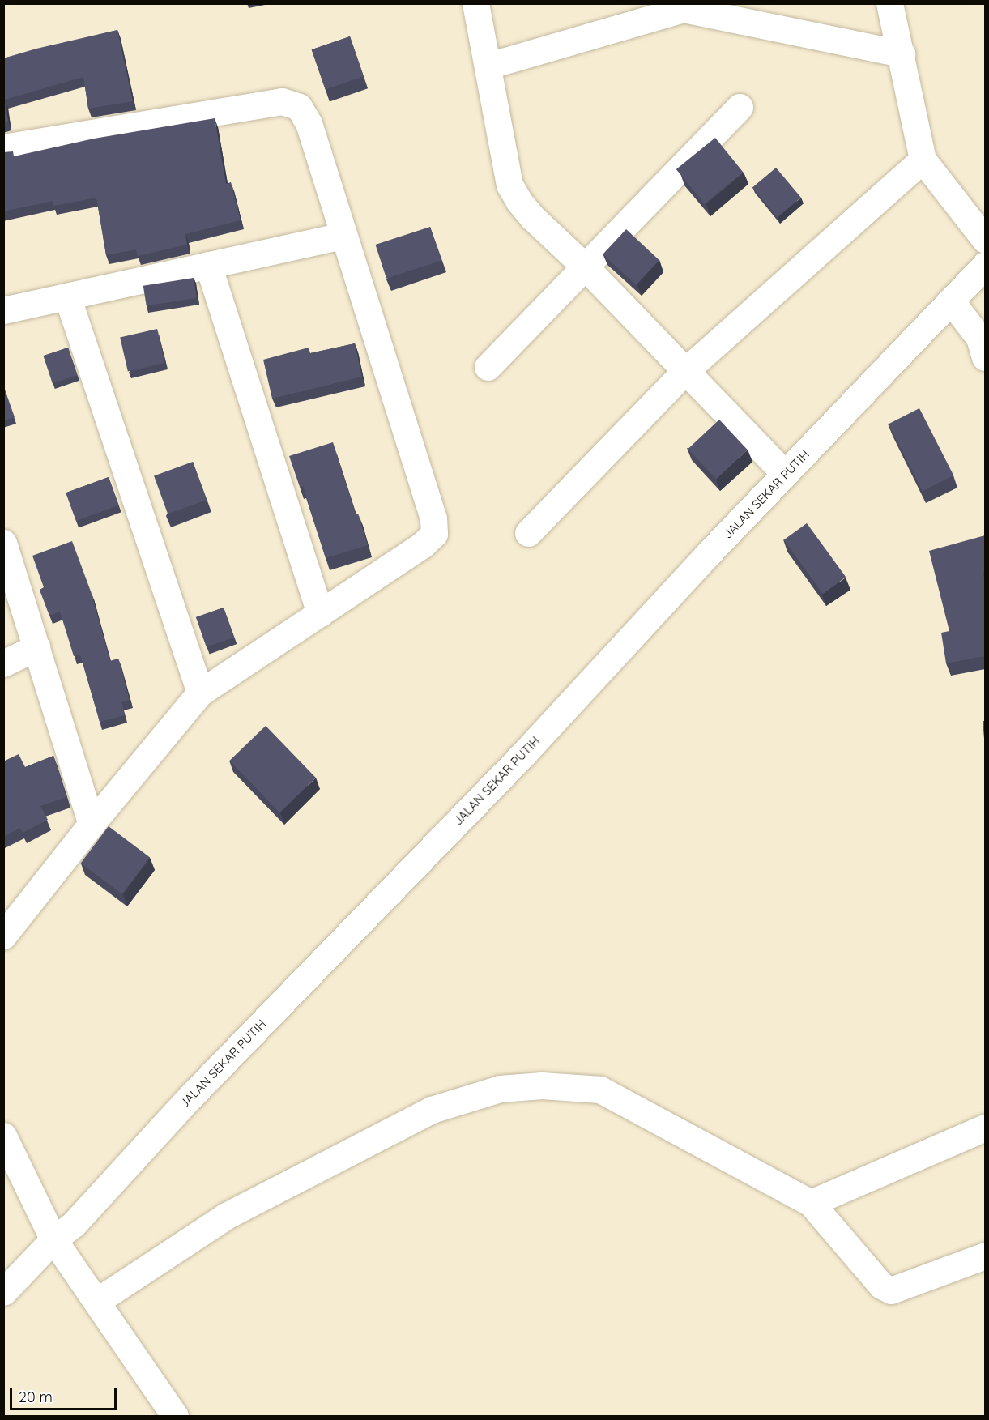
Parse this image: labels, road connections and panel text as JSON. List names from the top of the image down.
{
  "streets": {
    "street": ["JALAN SEKAR PUTIH"]
  },
  "scale_bar": "20 m"
}
